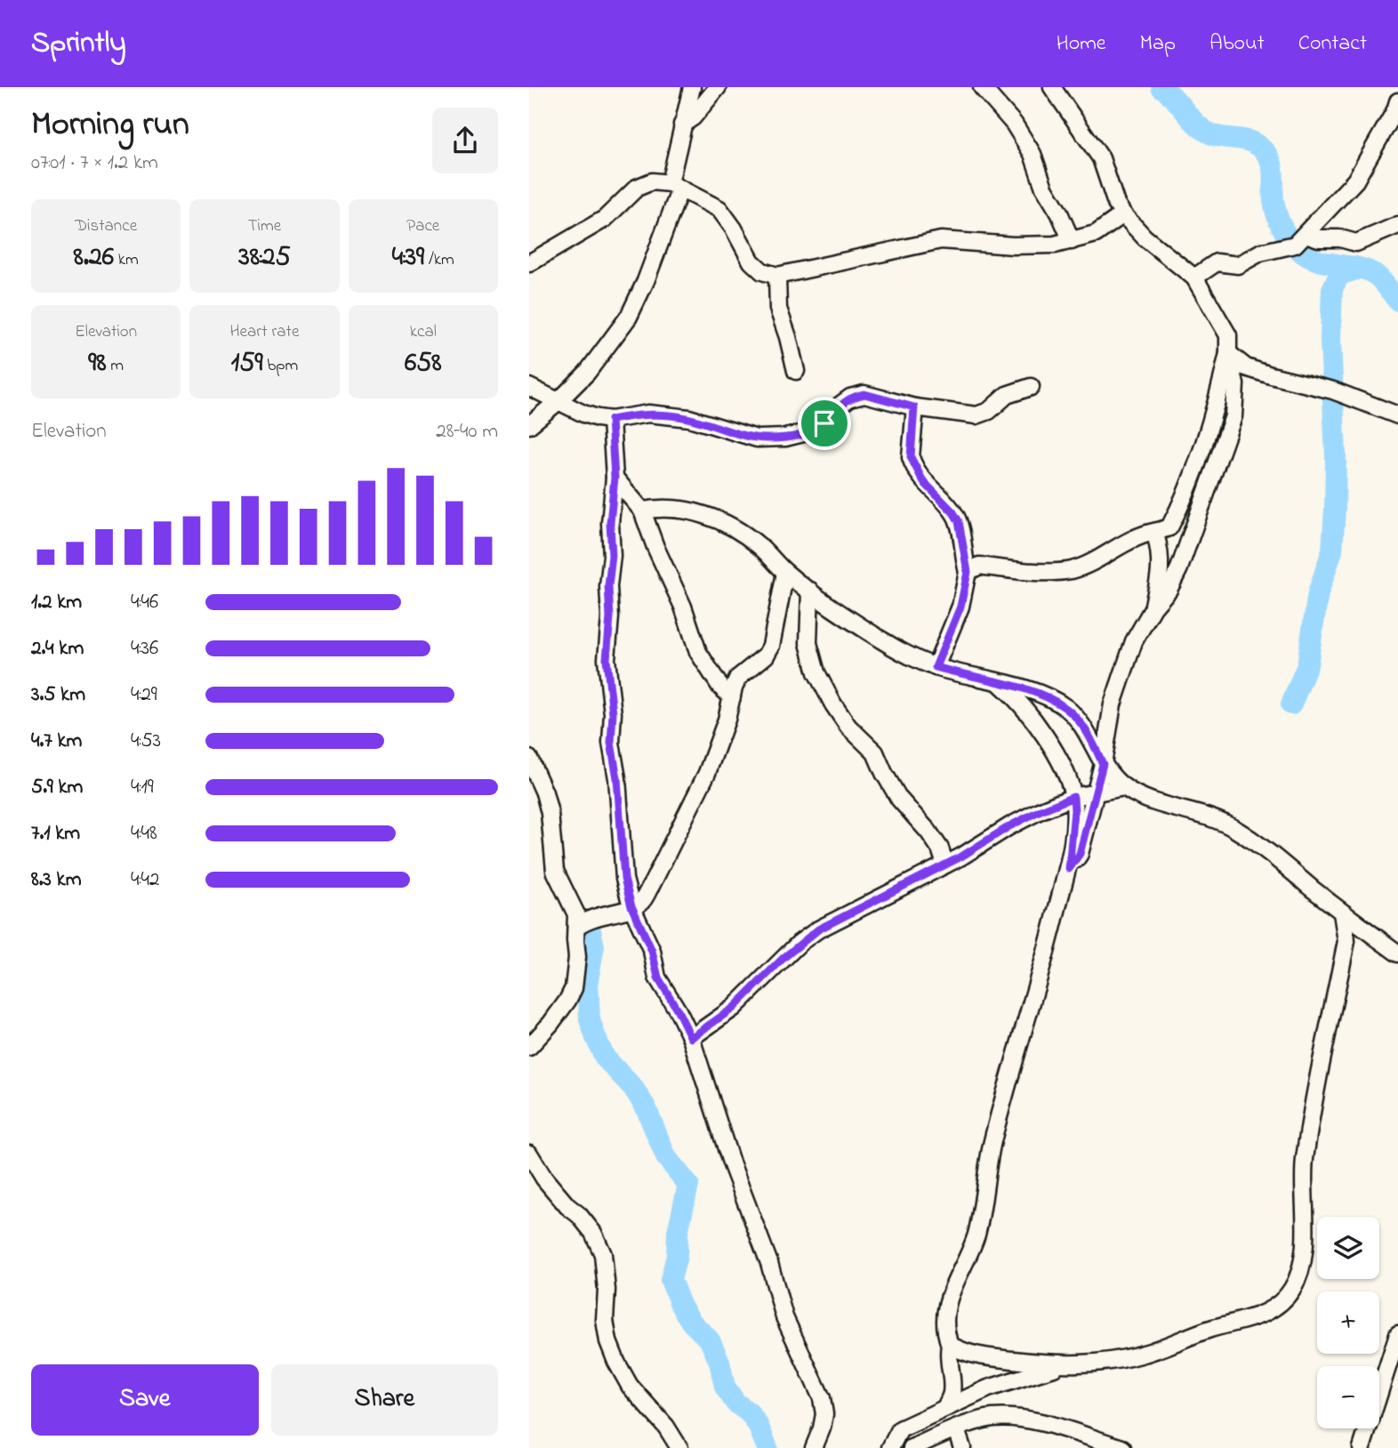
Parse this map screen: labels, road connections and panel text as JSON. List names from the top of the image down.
{
  "page": {
    "header": "Sprintly",
    "nav": [
      "Home",
      "Map",
      "About",
      "Contact"
    ],
    "heading": ["Morning run", "07:01 · 7 × 1.2 km"],
    "stats": [
      ["Distance", "8.26 km"],
      ["Time", "38:25"],
      ["Pace", "4:39 /km"],
      ["Elevation", "98 m"],
      ["Heart rate", "159 bpm"],
      ["kcal", "658"]
    ],
    "chart": ["Elevation", "28–40 m"],
    "list": [
      {
        "name": "1.2 km",
        "note": "4:46"
      },
      {
        "name": "2.4 km",
        "note": "4:36"
      },
      {
        "name": "3.5 km",
        "note": "4:29"
      },
      {
        "name": "4.7 km",
        "note": "4:53"
      },
      {
        "name": "5.9 km",
        "note": "4:19"
      },
      {
        "name": "7.1 km",
        "note": "4:48"
      },
      {
        "name": "8.3 km",
        "note": "4:42"
      }
    ],
    "map_buttons": ["+", "−"],
    "buttons": ["Save", "Share"]
  }
}
